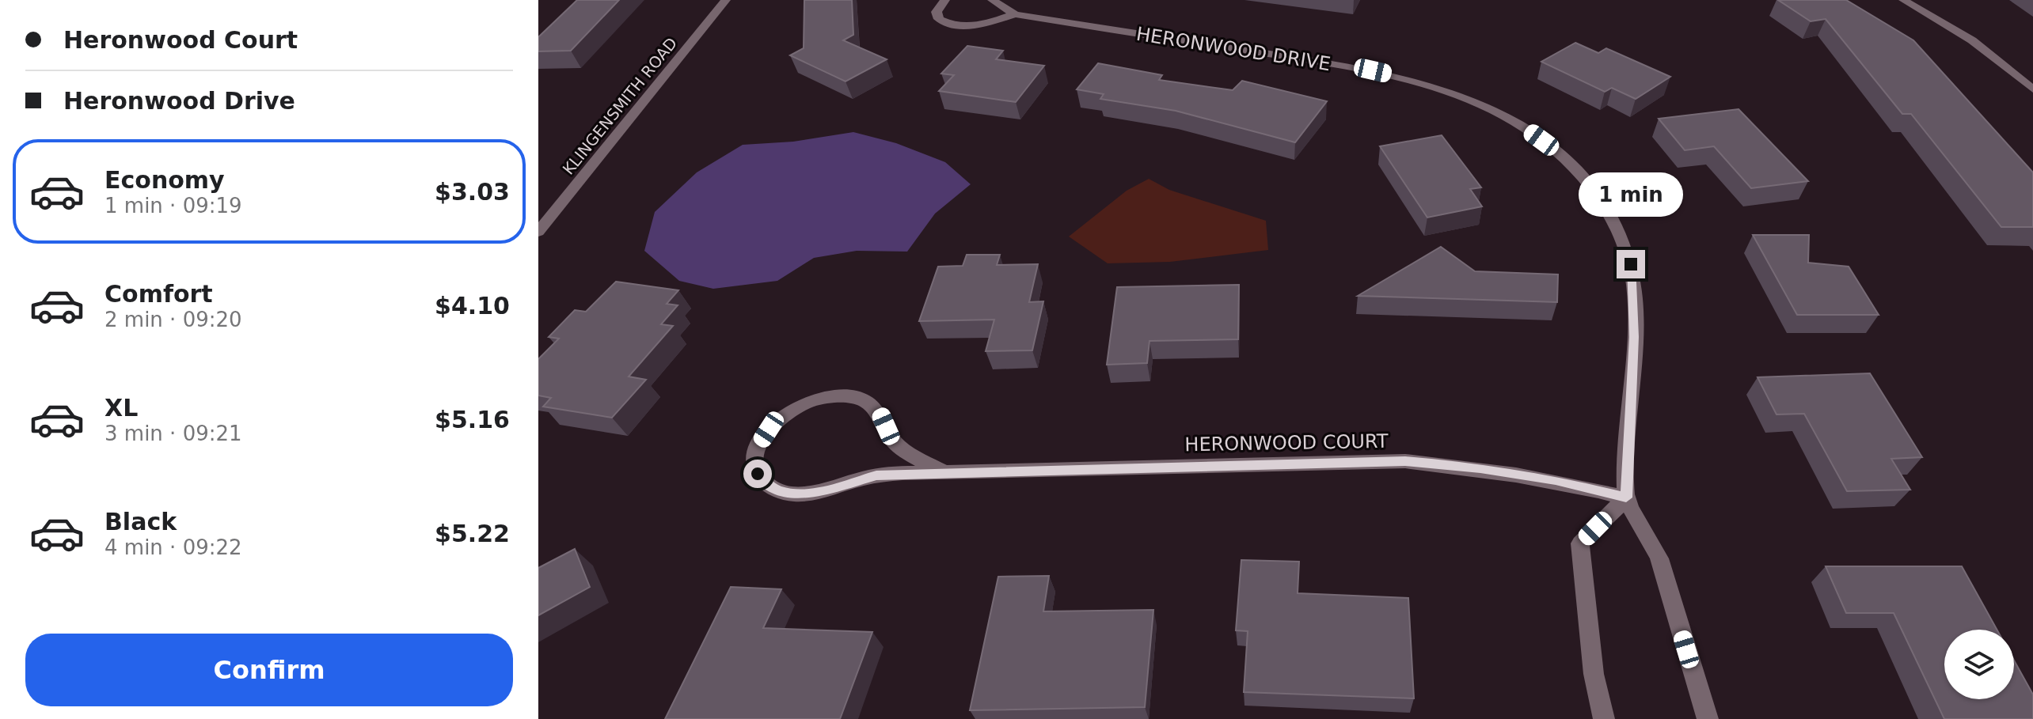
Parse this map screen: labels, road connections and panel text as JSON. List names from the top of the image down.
{
  "streets": {
    "street": ["HERONWOOD DRIVE", "KLINGENSMITH ROAD", "HERONWOOD COURT"]
  },
  "crossings": [
    ["HERONWOOD DRIVE", "HERONWOOD COURT"]
  ],
  "page": {
    "banner": ["Heronwood Court", "Heronwood Drive"],
    "list": [
      {
        "name": "Economy",
        "note": "1 min · 09:19",
        "value": "$3.03"
      },
      {
        "name": "Comfort",
        "note": "2 min · 09:20",
        "value": "$4.10"
      },
      {
        "name": "XL",
        "note": "3 min · 09:21",
        "value": "$5.16"
      },
      {
        "name": "Black",
        "note": "4 min · 09:22",
        "value": "$5.22"
      }
    ],
    "bubble": "1 min",
    "buttons": "Confirm"
  }
}
